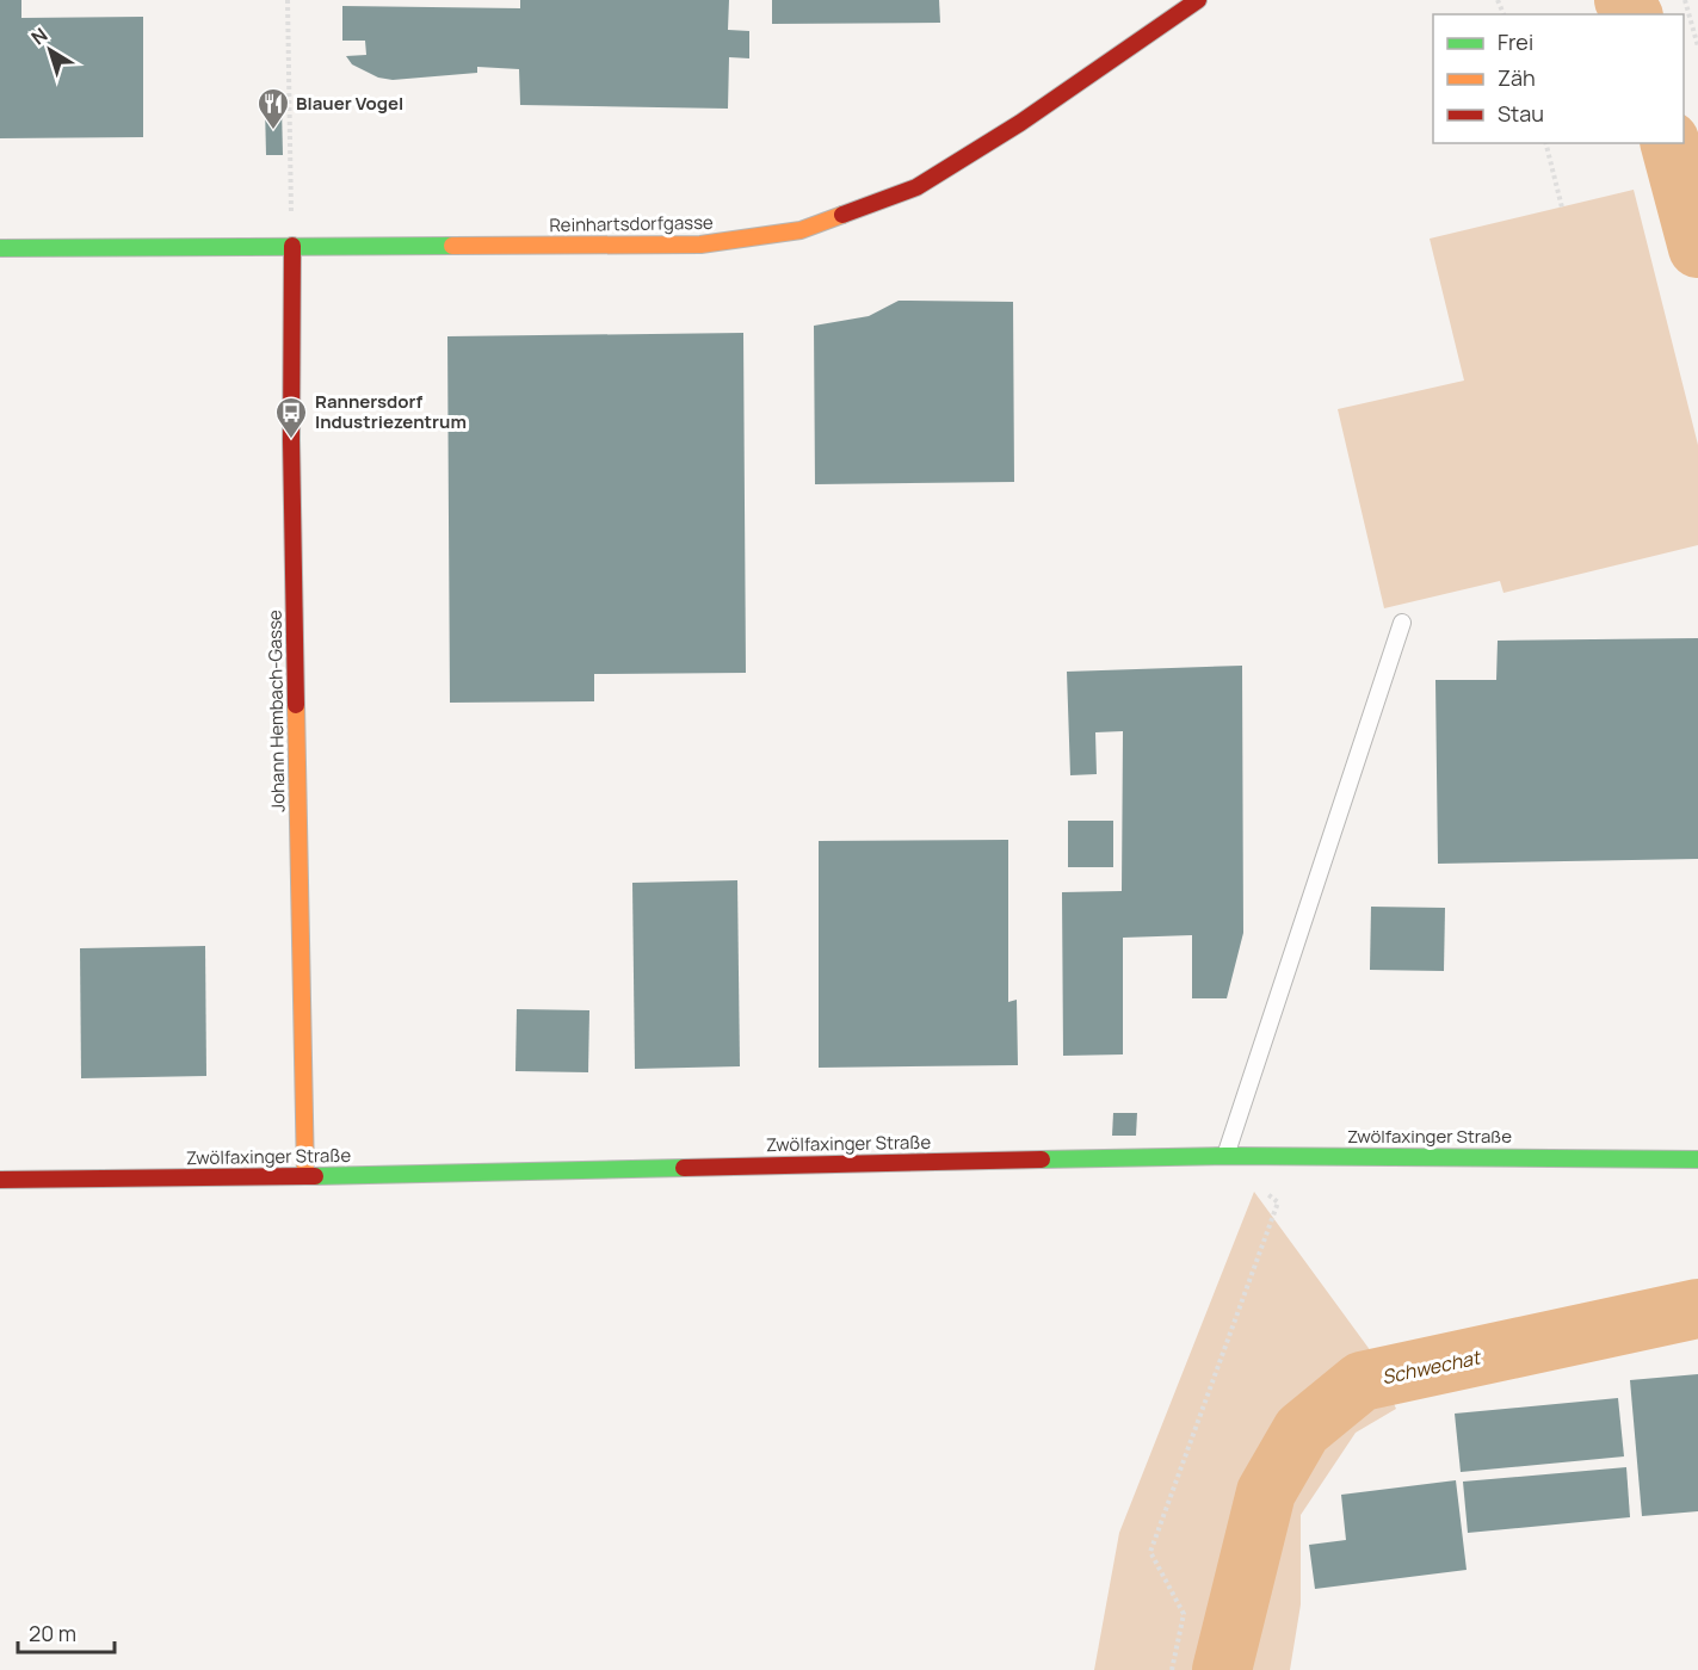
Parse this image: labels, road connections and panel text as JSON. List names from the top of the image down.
{
  "streets": {
    "street": ["Reinhartsdorfgasse", "Johann Hembach-Gasse", "Zwölfaxinger Straße"]
  },
  "crossings": [
    ["Reinhartsdorfgasse", "Johann Hembach-Gasse"],
    ["Johann Hembach-Gasse", "Zwölfaxinger Straße"]
  ],
  "water": ["Schwechat"],
  "places": {
    "restaurant": ["Blauer Vogel"],
    "bus stop": ["Rannersdorf Industriezentrum"]
  },
  "legend": ["Frei", "Zäh", "Stau"],
  "scale_bar": "20 m",
  "north": "top left"
}
